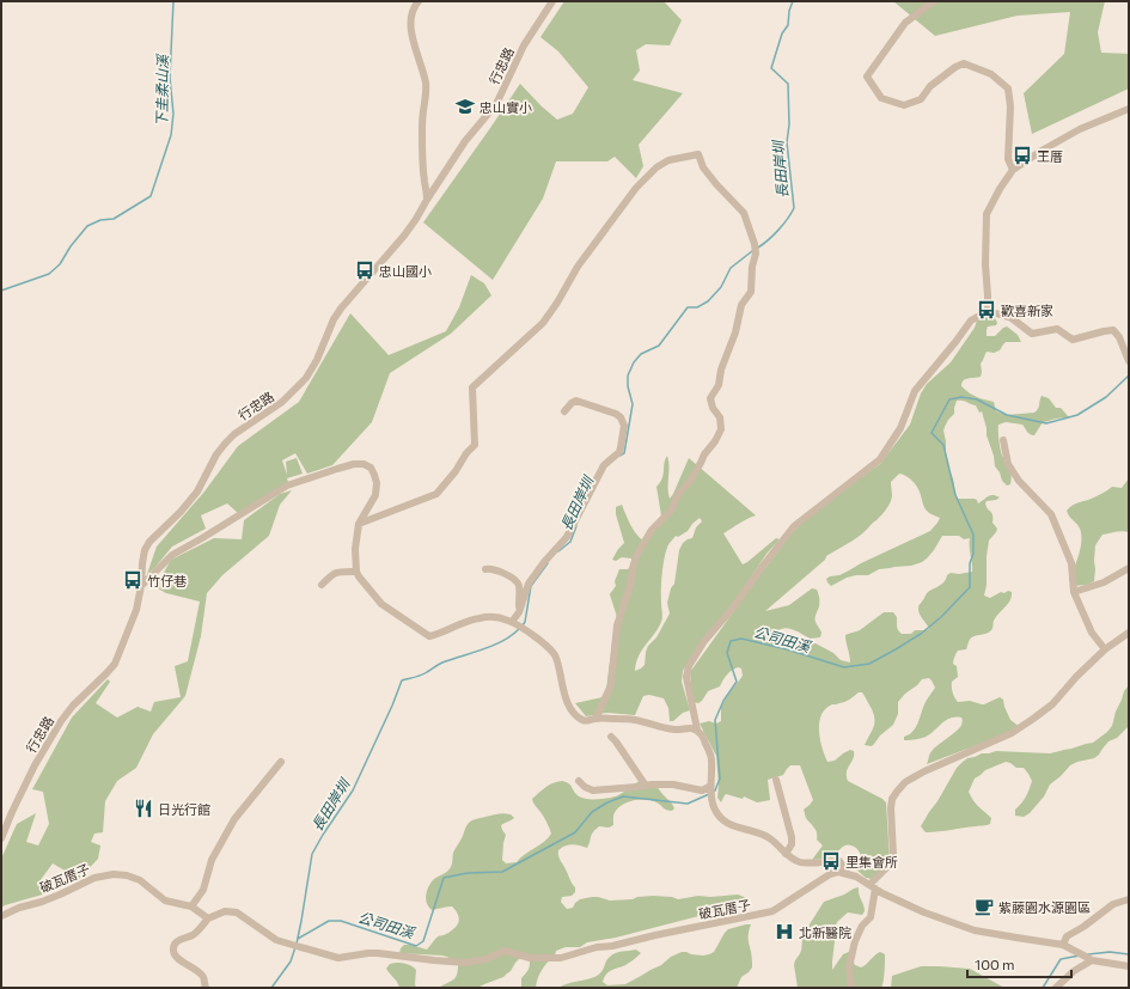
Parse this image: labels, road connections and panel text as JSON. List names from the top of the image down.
{
  "streets": {
    "street": ["行忠路", "破瓦厝子"]
  },
  "water": ["下圭柔山溪", "長田岸圳", "公司田溪"],
  "places": {
    "school or university": ["忠山實小"],
    "bus stop": [
      "王厝",
      "忠山國小",
      "歡喜新家",
      "竹仔巷",
      "里集會所"
    ],
    "restaurant": ["日光行館"],
    "cafe": ["紫藤園水源園區"],
    "hospital": ["北新醫院"]
  },
  "scale_bar": "100 m"
}
